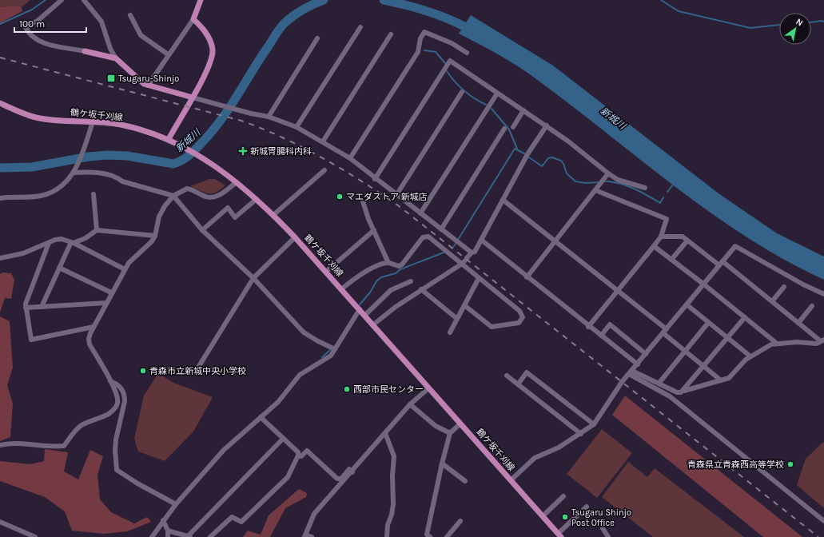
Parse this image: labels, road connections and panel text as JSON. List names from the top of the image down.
{
  "streets": {
    "main road": ["鶴ケ坂千刈線"]
  },
  "water": ["新城川"],
  "places": {
    "transit": ["Tsugaru-Shinjo"],
    "health": ["新城胃腸科内科"],
    "other": [
      "マエダストア 新城店",
      "青森市立新城中央小学校",
      "西部市民センター",
      "青森県立青森西高等学校",
      "Tsugaru Shinjo Post Office"
    ]
  },
  "scale_bar": "100 m",
  "north": "top right"
}
